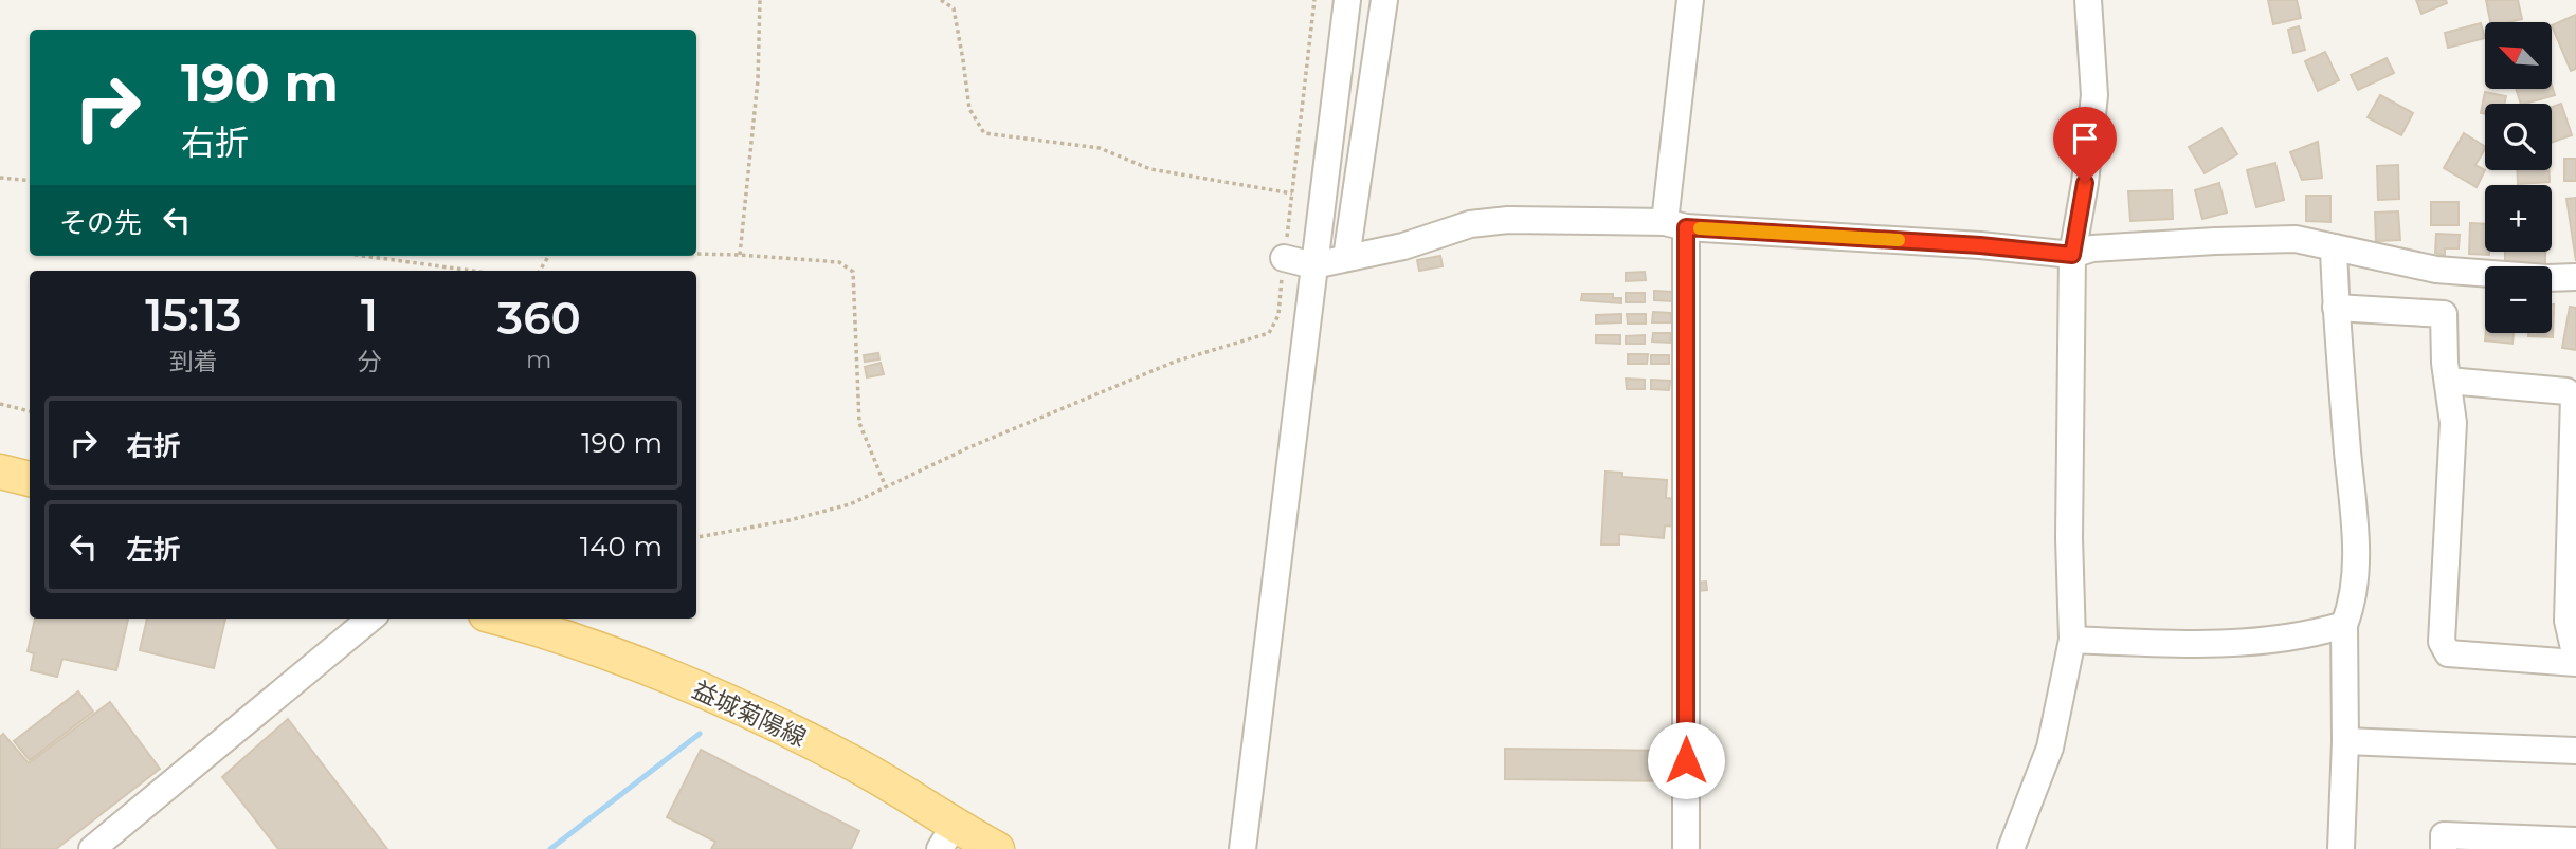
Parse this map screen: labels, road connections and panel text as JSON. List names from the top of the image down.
{
  "streets": {
    "main road": ["益城菊陽線"]
  },
  "north": "top left",
  "page": {
    "map_buttons": ["+", "−"],
    "turn": ["190 m", "右折"],
    "then": "その先",
    "eta": [
      "15:13",
      "到着",
      "1",
      "分",
      "360",
      "m"
    ],
    "list": [
      {
        "name": "右折",
        "value": "190 m"
      },
      {
        "name": "左折",
        "value": "140 m"
      }
    ]
  }
}
